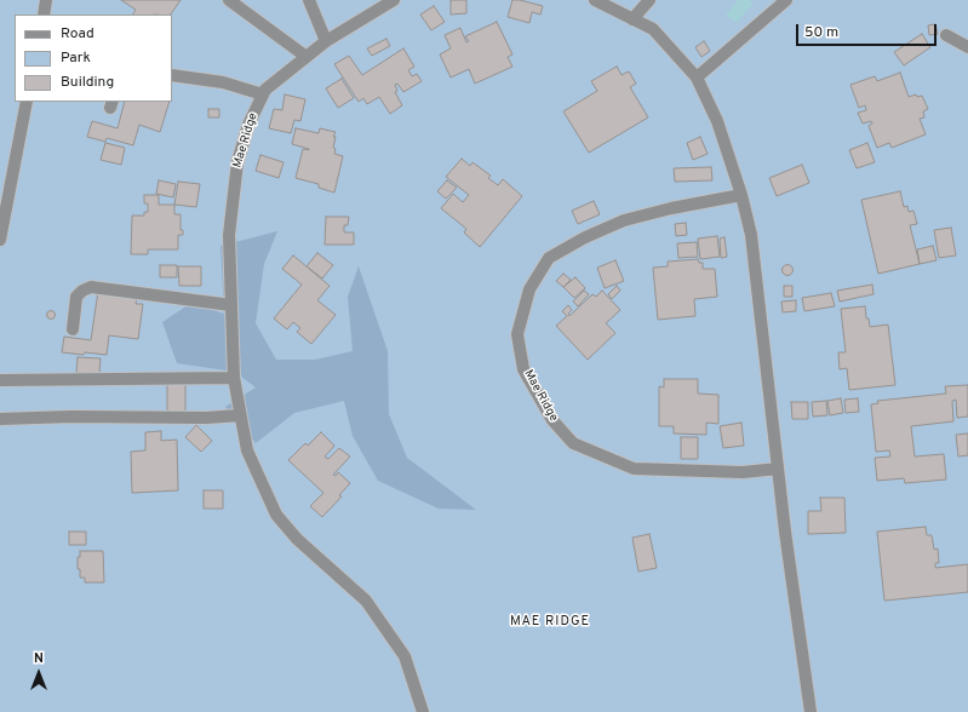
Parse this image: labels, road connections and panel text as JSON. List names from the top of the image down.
{
  "streets": {
    "street": ["Mae Ridge"]
  },
  "districts": ["MAE RIDGE"],
  "legend": ["Road", "Park", "Building"],
  "scale_bar": "50 m",
  "north": "top"
}
